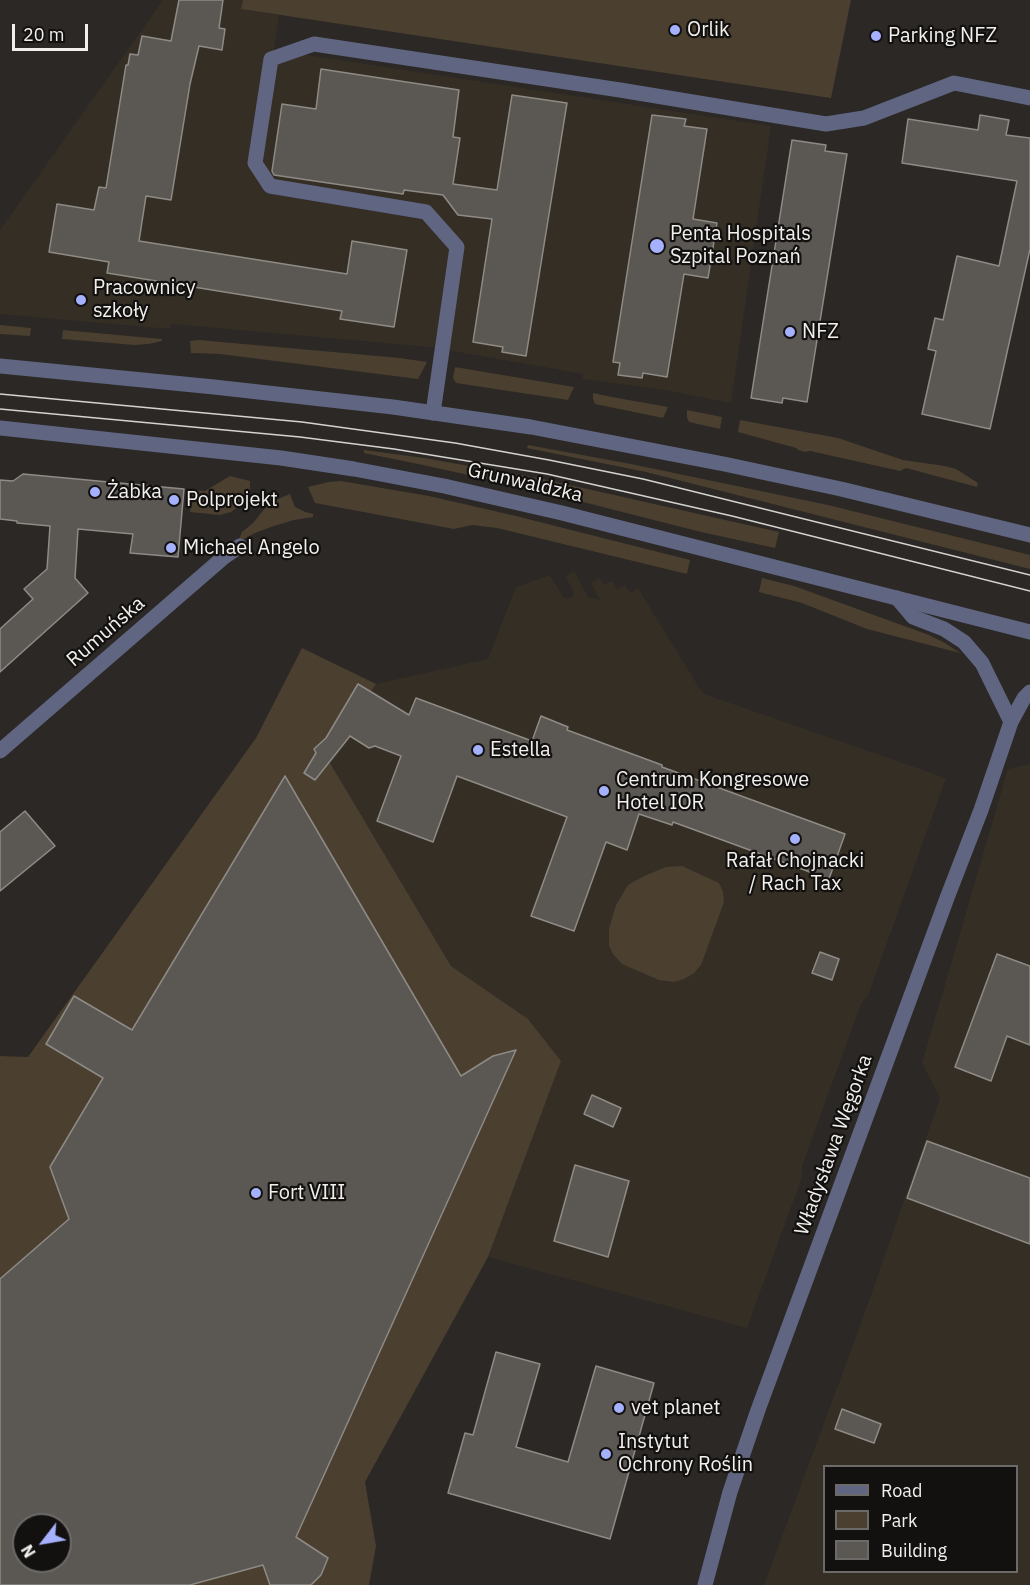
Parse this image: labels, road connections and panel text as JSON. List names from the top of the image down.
{
  "streets": {
    "street": ["Grunwaldzka", "Rumuńska", "Władysława Węgorka"]
  },
  "places": [
    "Orlik",
    "Parking NFZ",
    "Penta Hospitals Szpital Poznań",
    "Pracownicy szkoły",
    "NFZ",
    "Żabka",
    "Polprojekt",
    "Michael Angelo",
    "Estella",
    "Centrum Kongresowe Hotel IOR",
    "Rafał Chojnacki / Rach Tax",
    "Fort VIII",
    "vet planet",
    "Instytut Ochrony Roślin"
  ],
  "legend": ["Road", "Park", "Building"],
  "scale_bar": "20 m",
  "north": "bottom left"
}
